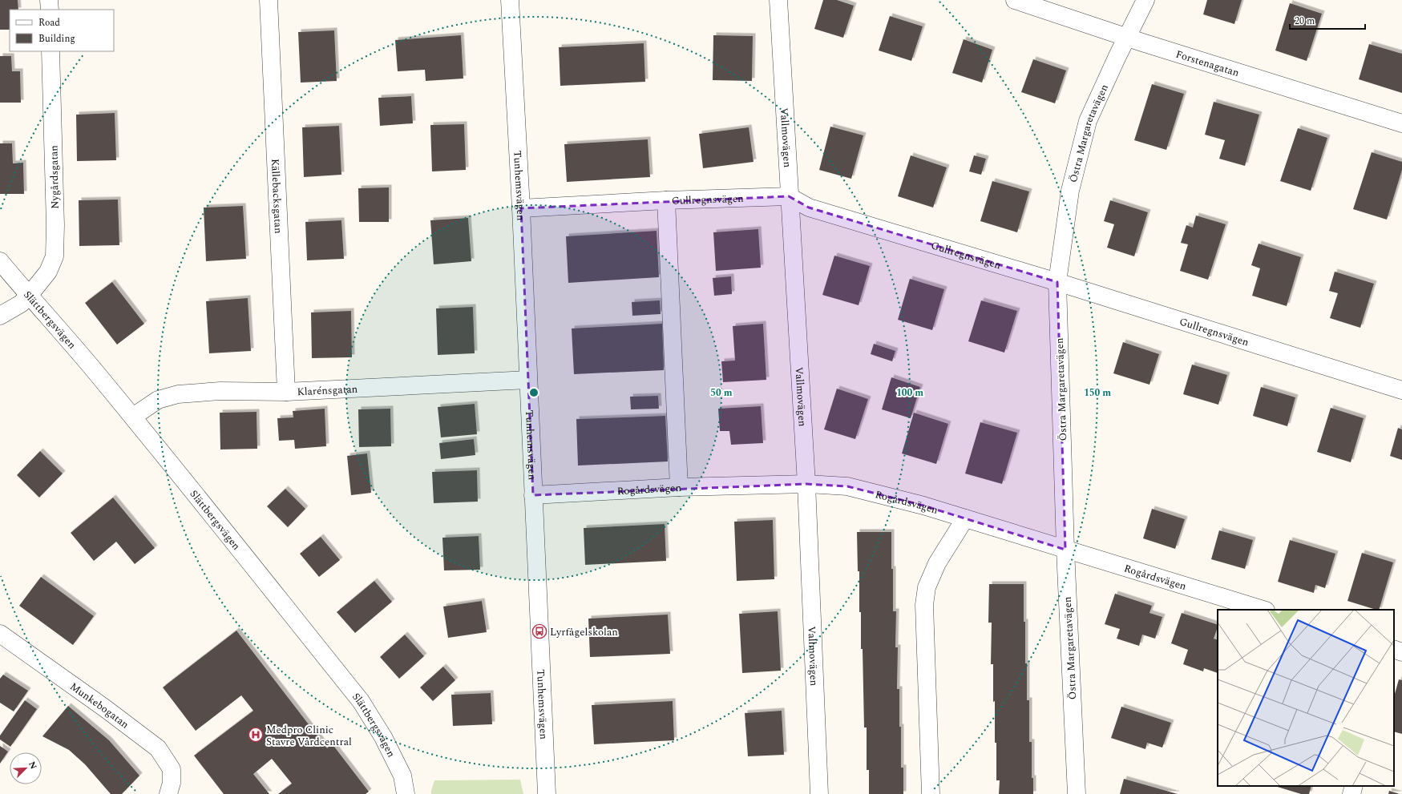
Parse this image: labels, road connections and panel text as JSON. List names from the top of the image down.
{
  "streets": {
    "street": [
      "Forstenagatan",
      "Östra Margaretavägen",
      "Vallmovägen",
      "Nygårdsgatan",
      "Tunhemsvägen",
      "Källebacksgatan",
      "Gullregnsvägen",
      "Slättbergsvägen",
      "Klarénsgatan",
      "Rogårdsvägen",
      "Munkebogatan"
    ]
  },
  "crossings": [
    ["Forstenagatan", "Östra Margaretavägen"],
    ["Östra Margaretavägen", "Gullregnsvägen"],
    ["Östra Margaretavägen", "Rogårdsvägen"],
    ["Vallmovägen", "Gullregnsvägen"],
    ["Vallmovägen", "Rogårdsvägen"],
    ["Nygårdsgatan", "Slättbergsvägen"],
    ["Tunhemsvägen", "Gullregnsvägen"],
    ["Tunhemsvägen", "Klarénsgatan"],
    ["Tunhemsvägen", "Rogårdsvägen"],
    ["Källebacksgatan", "Klarénsgatan"],
    ["Slättbergsvägen", "Klarénsgatan"]
  ],
  "places": {
    "bus stop": ["Lyrfågelskolan"],
    "hospital": ["Medpro Clinic Stavre Vårdcentral"]
  },
  "legend": ["Road", "Building"],
  "scale_bar": "20 m",
  "north": "top right",
  "rings": ["50 m", "100 m", "150 m"]
}
